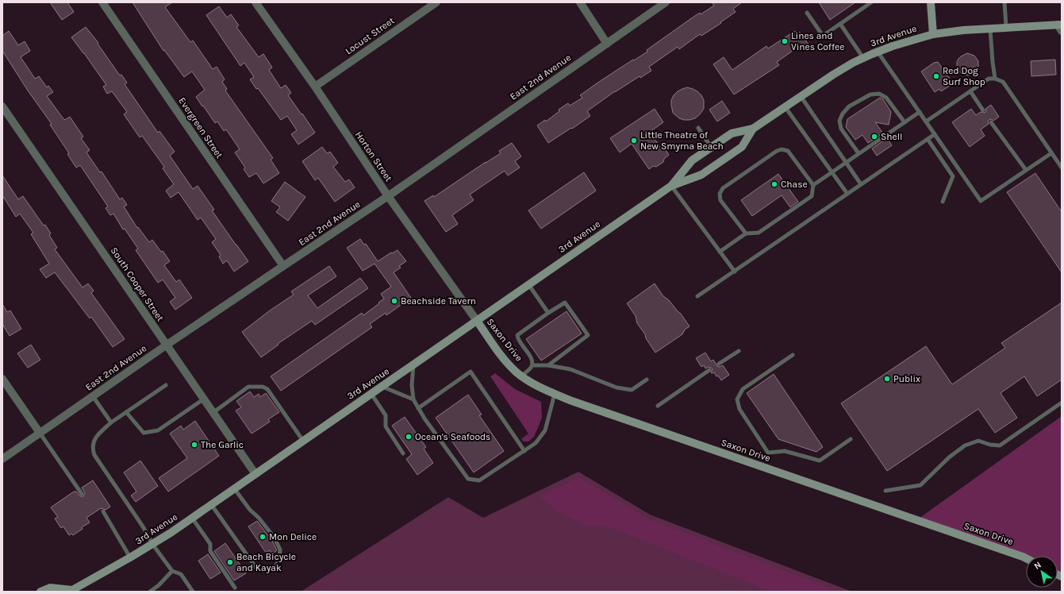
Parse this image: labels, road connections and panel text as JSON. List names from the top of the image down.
{
  "streets": {
    "main road": ["3rd Avenue", "Saxon Drive"],
    "street": [
      "Locust Street",
      "East 2nd Avenue",
      "Evergreen Street",
      "Horton Street",
      "South Cooper Street"
    ]
  },
  "crossings": [
    ["Locust Street", "Horton Street"],
    ["3rd Avenue", "Horton Street"],
    ["3rd Avenue", "South Cooper Street"],
    ["3rd Avenue", "Saxon Drive"],
    ["East 2nd Avenue", "Evergreen Street"],
    ["East 2nd Avenue", "Horton Street"],
    ["East 2nd Avenue", "South Cooper Street"],
    ["Horton Street", "Saxon Drive"]
  ],
  "places": [
    "Lines and Vines Coffee",
    "Red Dog Surf Shop",
    "Shell",
    "Little Theatre of New Smyrna Beach",
    "Chase",
    "Beachside Tavern",
    "Publix",
    "Ocean's Seafoods",
    "The Garlic",
    "Mon Delice",
    "Beach Bicycle and Kayak"
  ],
  "north": "top left"
}
